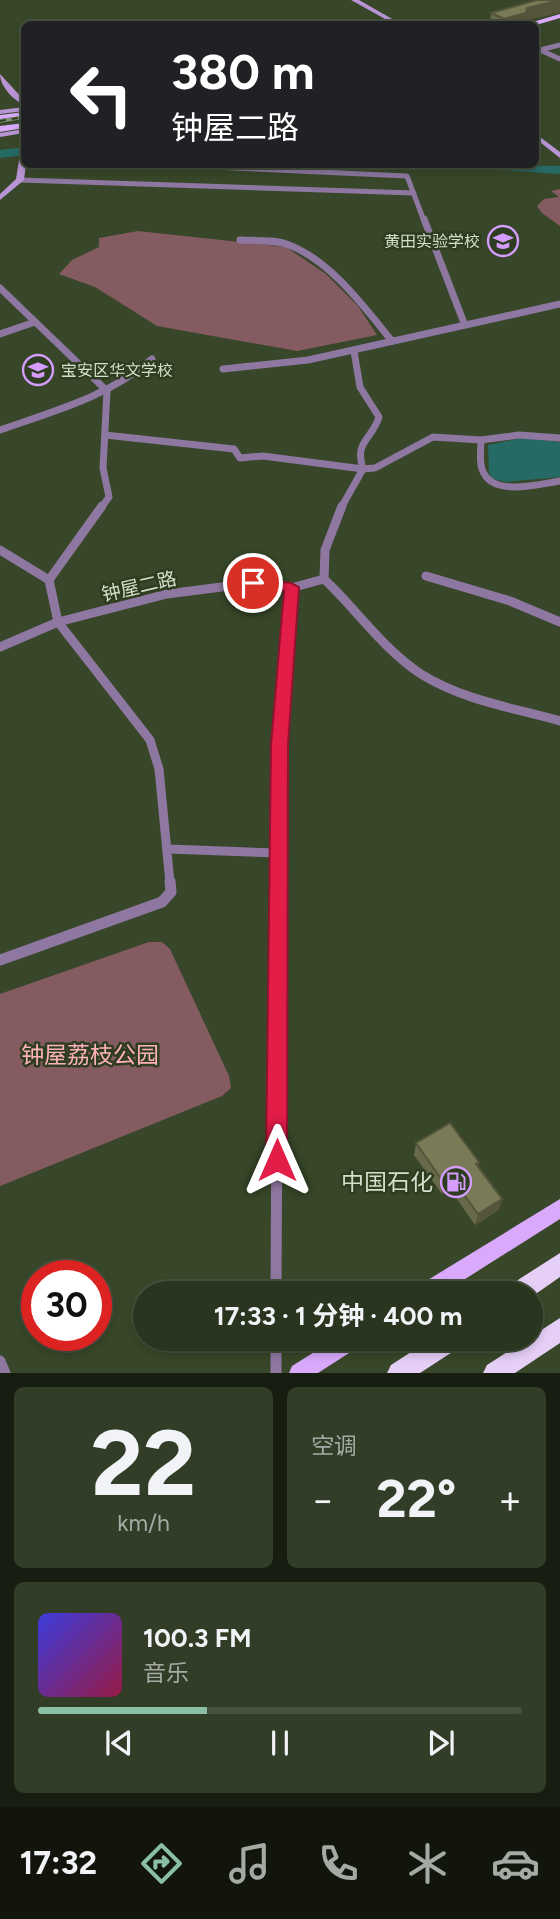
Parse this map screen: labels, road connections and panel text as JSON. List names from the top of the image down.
{
  "streets": {
    "street": ["钟屋二路"]
  },
  "parks": ["钟屋荔枝公园"],
  "places": {
    "school or university": ["黄田实验学校", "宝安区华文学校"],
    "fuel station": ["中国石化"]
  },
  "page": {
    "turn": ["380 m", "钟屋二路"],
    "limit": "30",
    "trip": "17:33 · 1 分钟 · 400 m",
    "tile": [
      ["22", "km/h"],
      "空调"
    ],
    "heat": ["−", "22°", "+"],
    "song": ["100.3 FM", "音乐"],
    "tabs": "17:32"
  }
}
